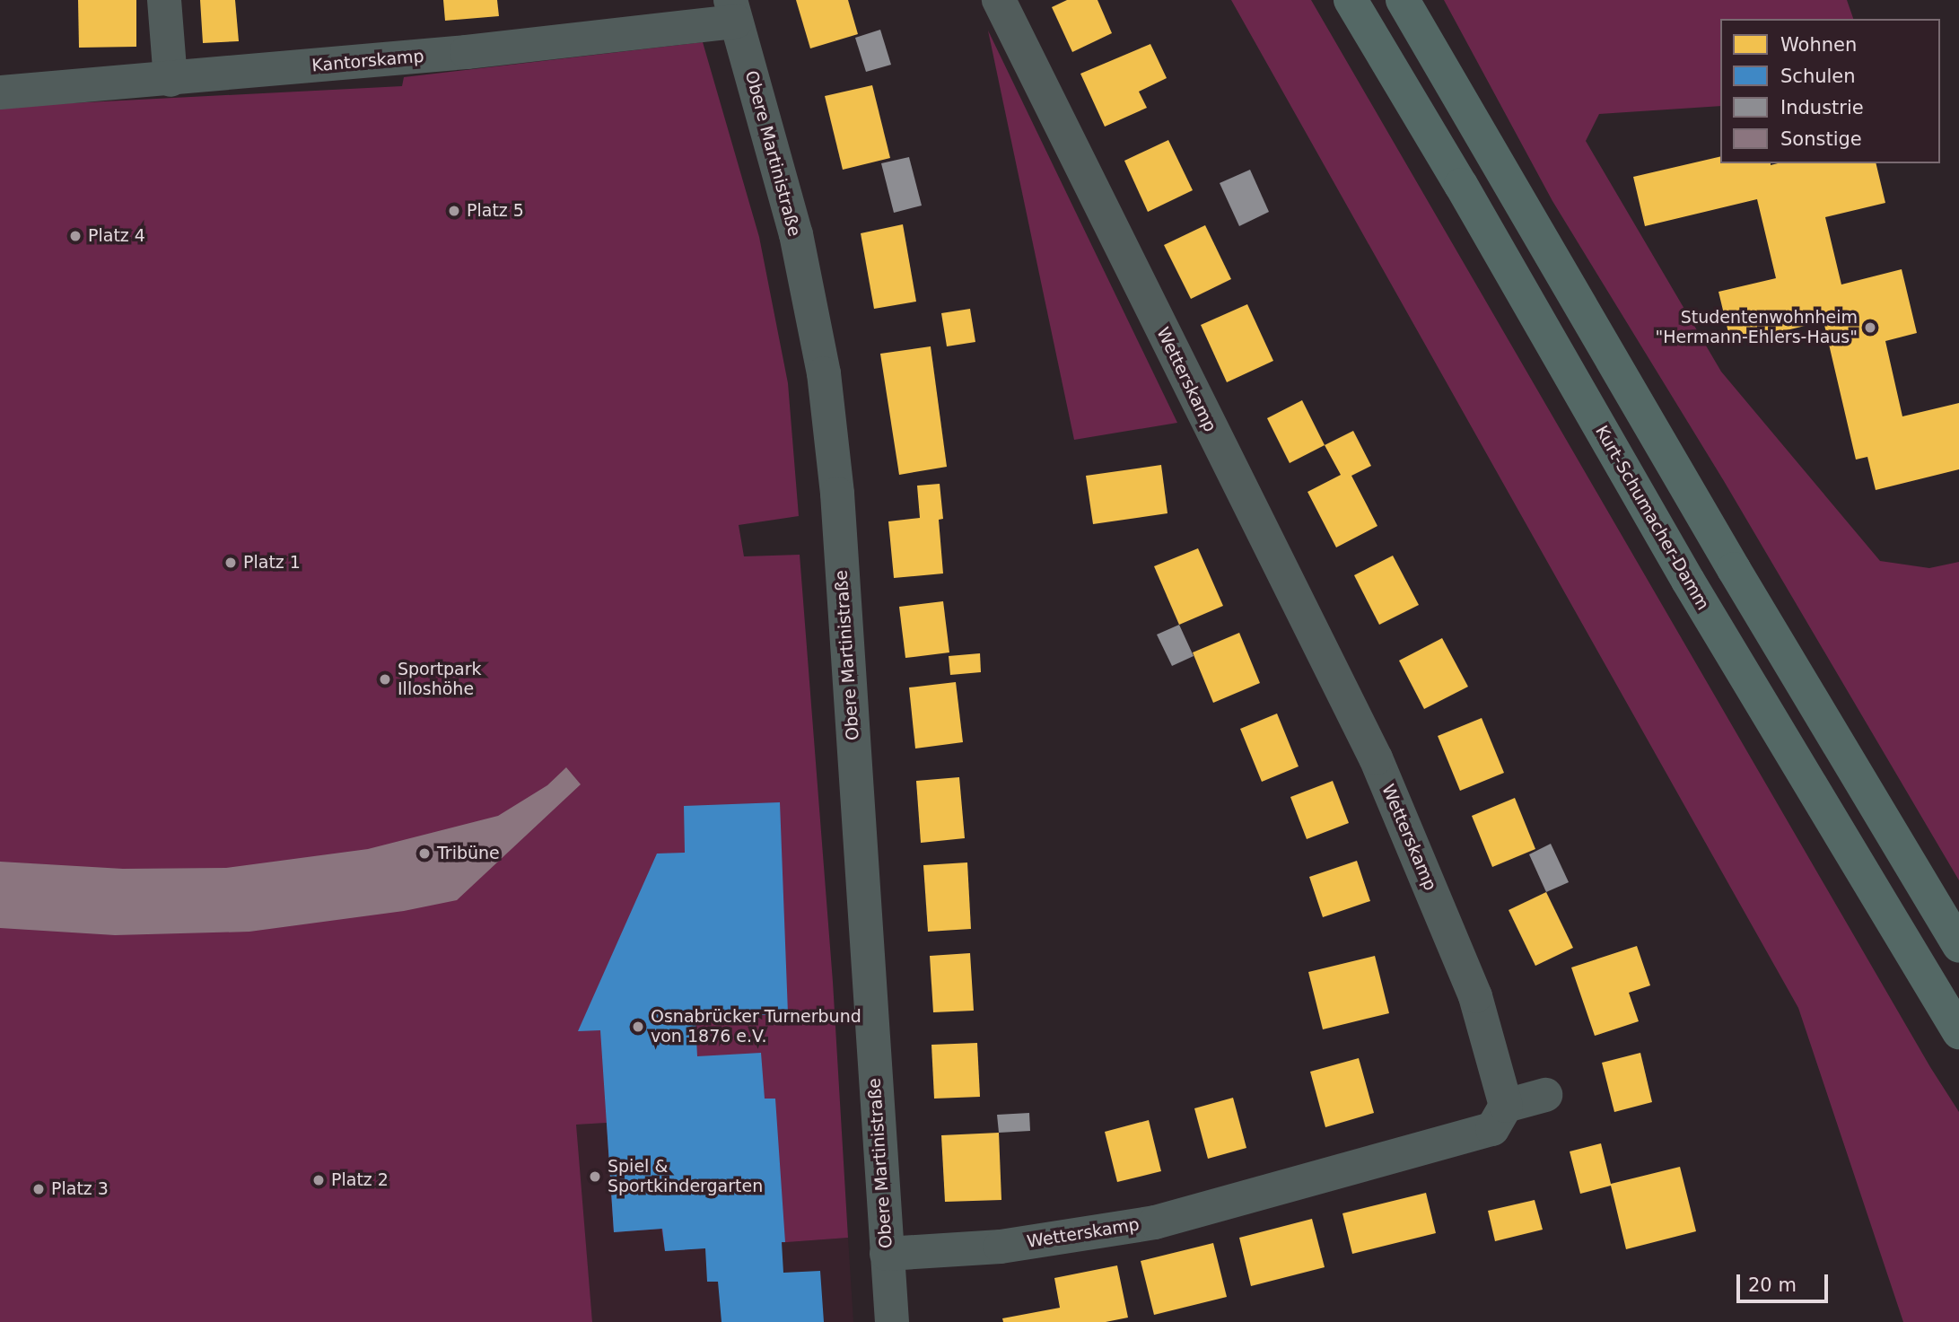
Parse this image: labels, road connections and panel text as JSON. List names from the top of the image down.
{
  "streets": {
    "main road": ["Kurt-Schumacher-Damm"],
    "street": ["Kantorskamp", "Obere Martinistraße", "Wetterskamp"]
  },
  "crossings": [
    ["Kantorskamp", "Obere Martinistraße"],
    ["Obere Martinistraße", "Wetterskamp"]
  ],
  "places": [
    "Platz 5",
    "Platz 4",
    "Studentenwohnheim \"Hermann-Ehlers-Haus\"",
    "Platz 1",
    "Sportpark Illoshöhe",
    "Tribüne",
    "Osnabrücker Turnerbund von 1876 e.V.",
    "Spiel & Sportkindergarten",
    "Platz 2",
    "Platz 3"
  ],
  "legend": [
    "Wohnen",
    "Schulen",
    "Industrie",
    "Sonstige"
  ],
  "scale_bar": "20 m"
}
